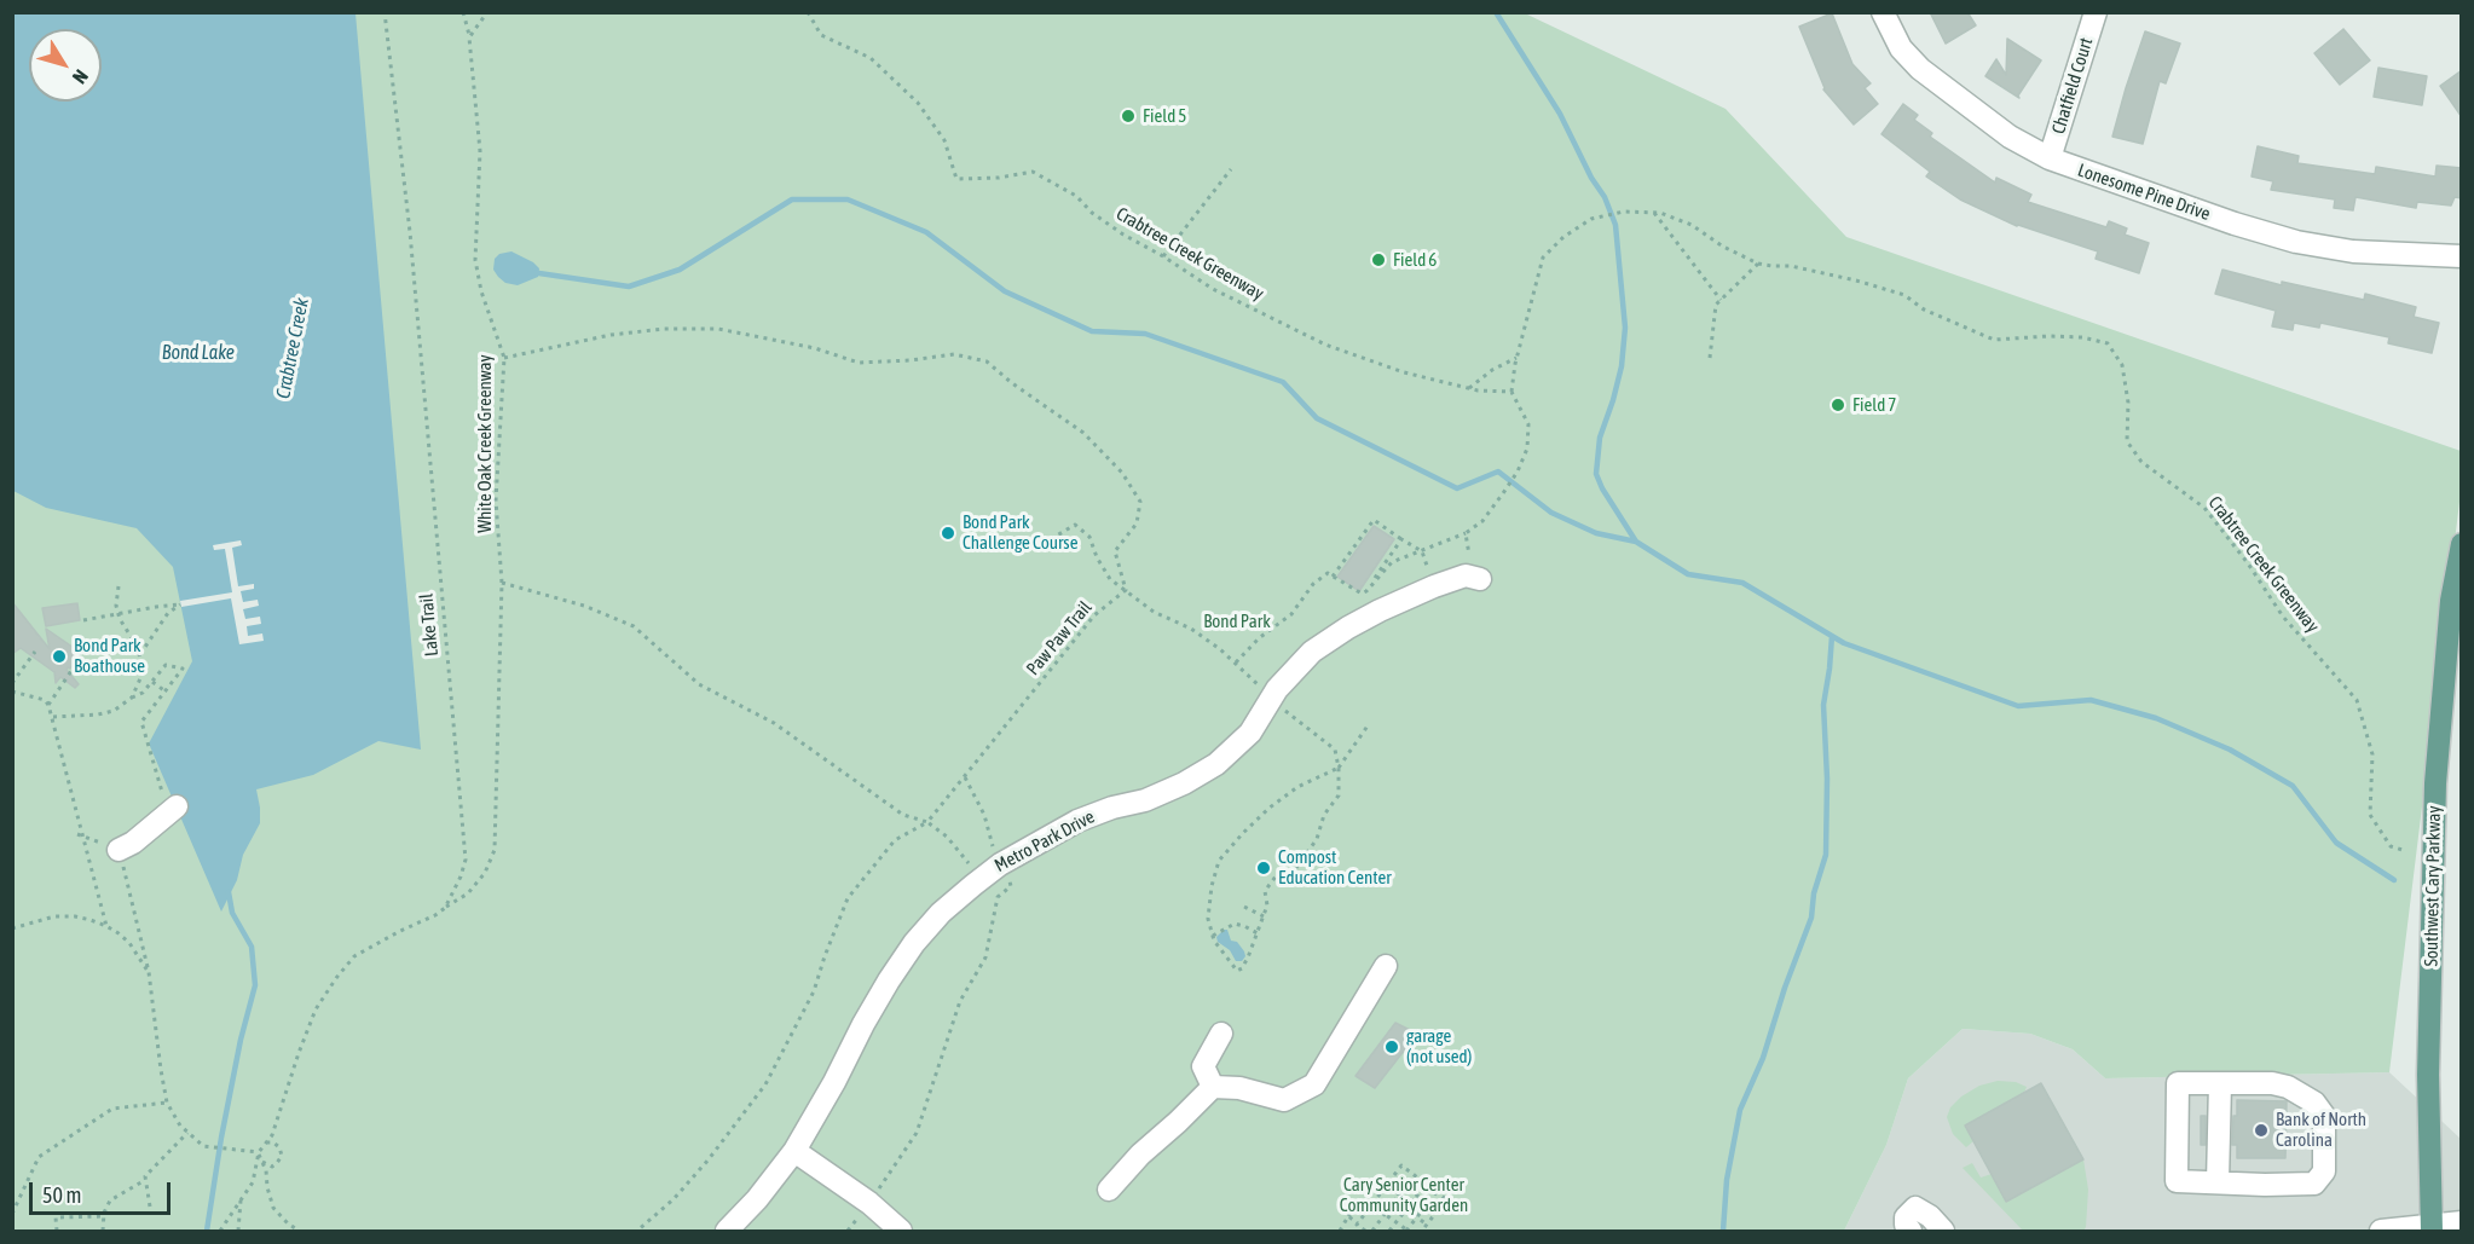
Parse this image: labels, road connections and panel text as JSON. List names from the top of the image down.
{
  "streets": {
    "main road": ["Southwest Cary Parkway"],
    "street": ["Chatfield Court", "Lonesome Pine Drive", "Metro Park Drive"],
    "path": [
      "Crabtree Creek Greenway",
      "White Oak Creek Greenway",
      "Lake Trail",
      "Paw Paw Trail"
    ]
  },
  "crossings": [
    ["Chatfield Court", "Lonesome Pine Drive"],
    ["White Oak Creek Greenway", "Lake Trail"]
  ],
  "water": ["Crabtree Creek", "Bond Lake"],
  "parks": ["Bond Park", "Cary Senior Center Community Garden"],
  "places": [
    "Field 5",
    "Field 6",
    "Field 7",
    "Bond Park Challenge Course",
    "Bond Park Boathouse",
    "Compost Education Center",
    "garage (not used)",
    "Bank of North Carolina"
  ],
  "scale_bar": "50 m",
  "north": "bottom right"
}
